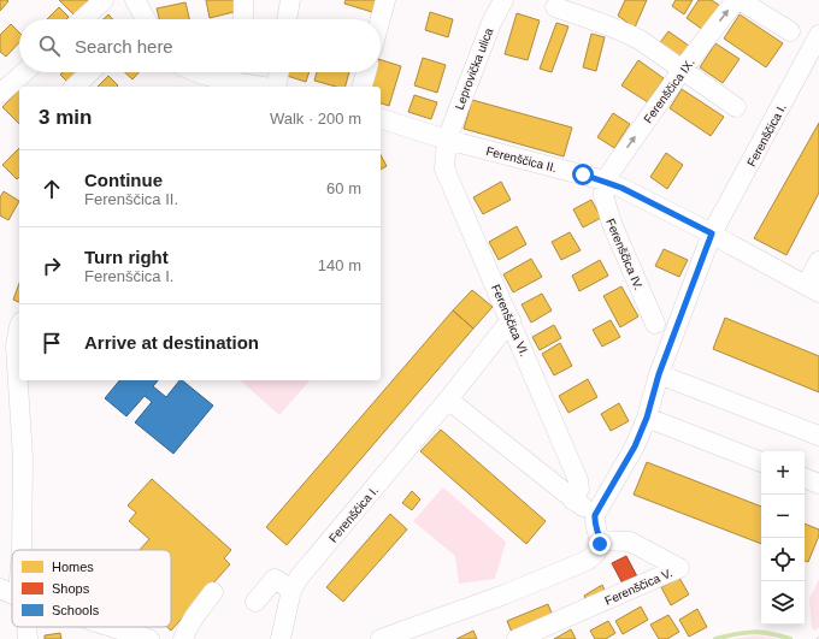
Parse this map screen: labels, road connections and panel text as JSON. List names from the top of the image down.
{
  "streets": {
    "street": [
      "Leprovička ulica",
      "Ferenščica IX.",
      "Ferenščica I.",
      "Ferenščica II.",
      "Ferenščica IV.",
      "Ferenščica VI.",
      "Ferenščica V."
    ]
  },
  "crossings": [
    ["Leprovička ulica", "Ferenščica II."],
    ["Leprovička ulica", "Ferenščica VI."],
    ["Ferenščica IX.", "Ferenščica II."],
    ["Ferenščica IX.", "Ferenščica IV."],
    ["Ferenščica I.", "Ferenščica II."],
    ["Ferenščica I.", "Ferenščica VI."],
    ["Ferenščica II.", "Ferenščica IV."],
    ["Ferenščica II.", "Ferenščica VI."]
  ],
  "one_way": ["Ferenščica IX."],
  "legend": ["Homes", "Shops", "Schools"],
  "page": {
    "search": "Search here",
    "heading": ["3 min", "Walk · 200 m"],
    "list": [
      ["Continue", "Ferenščica II.", "60 m"],
      ["Turn right", "Ferenščica I.", "140 m"],
      "Arrive at destination"
    ],
    "map_buttons": ["+", "−"]
  }
}
